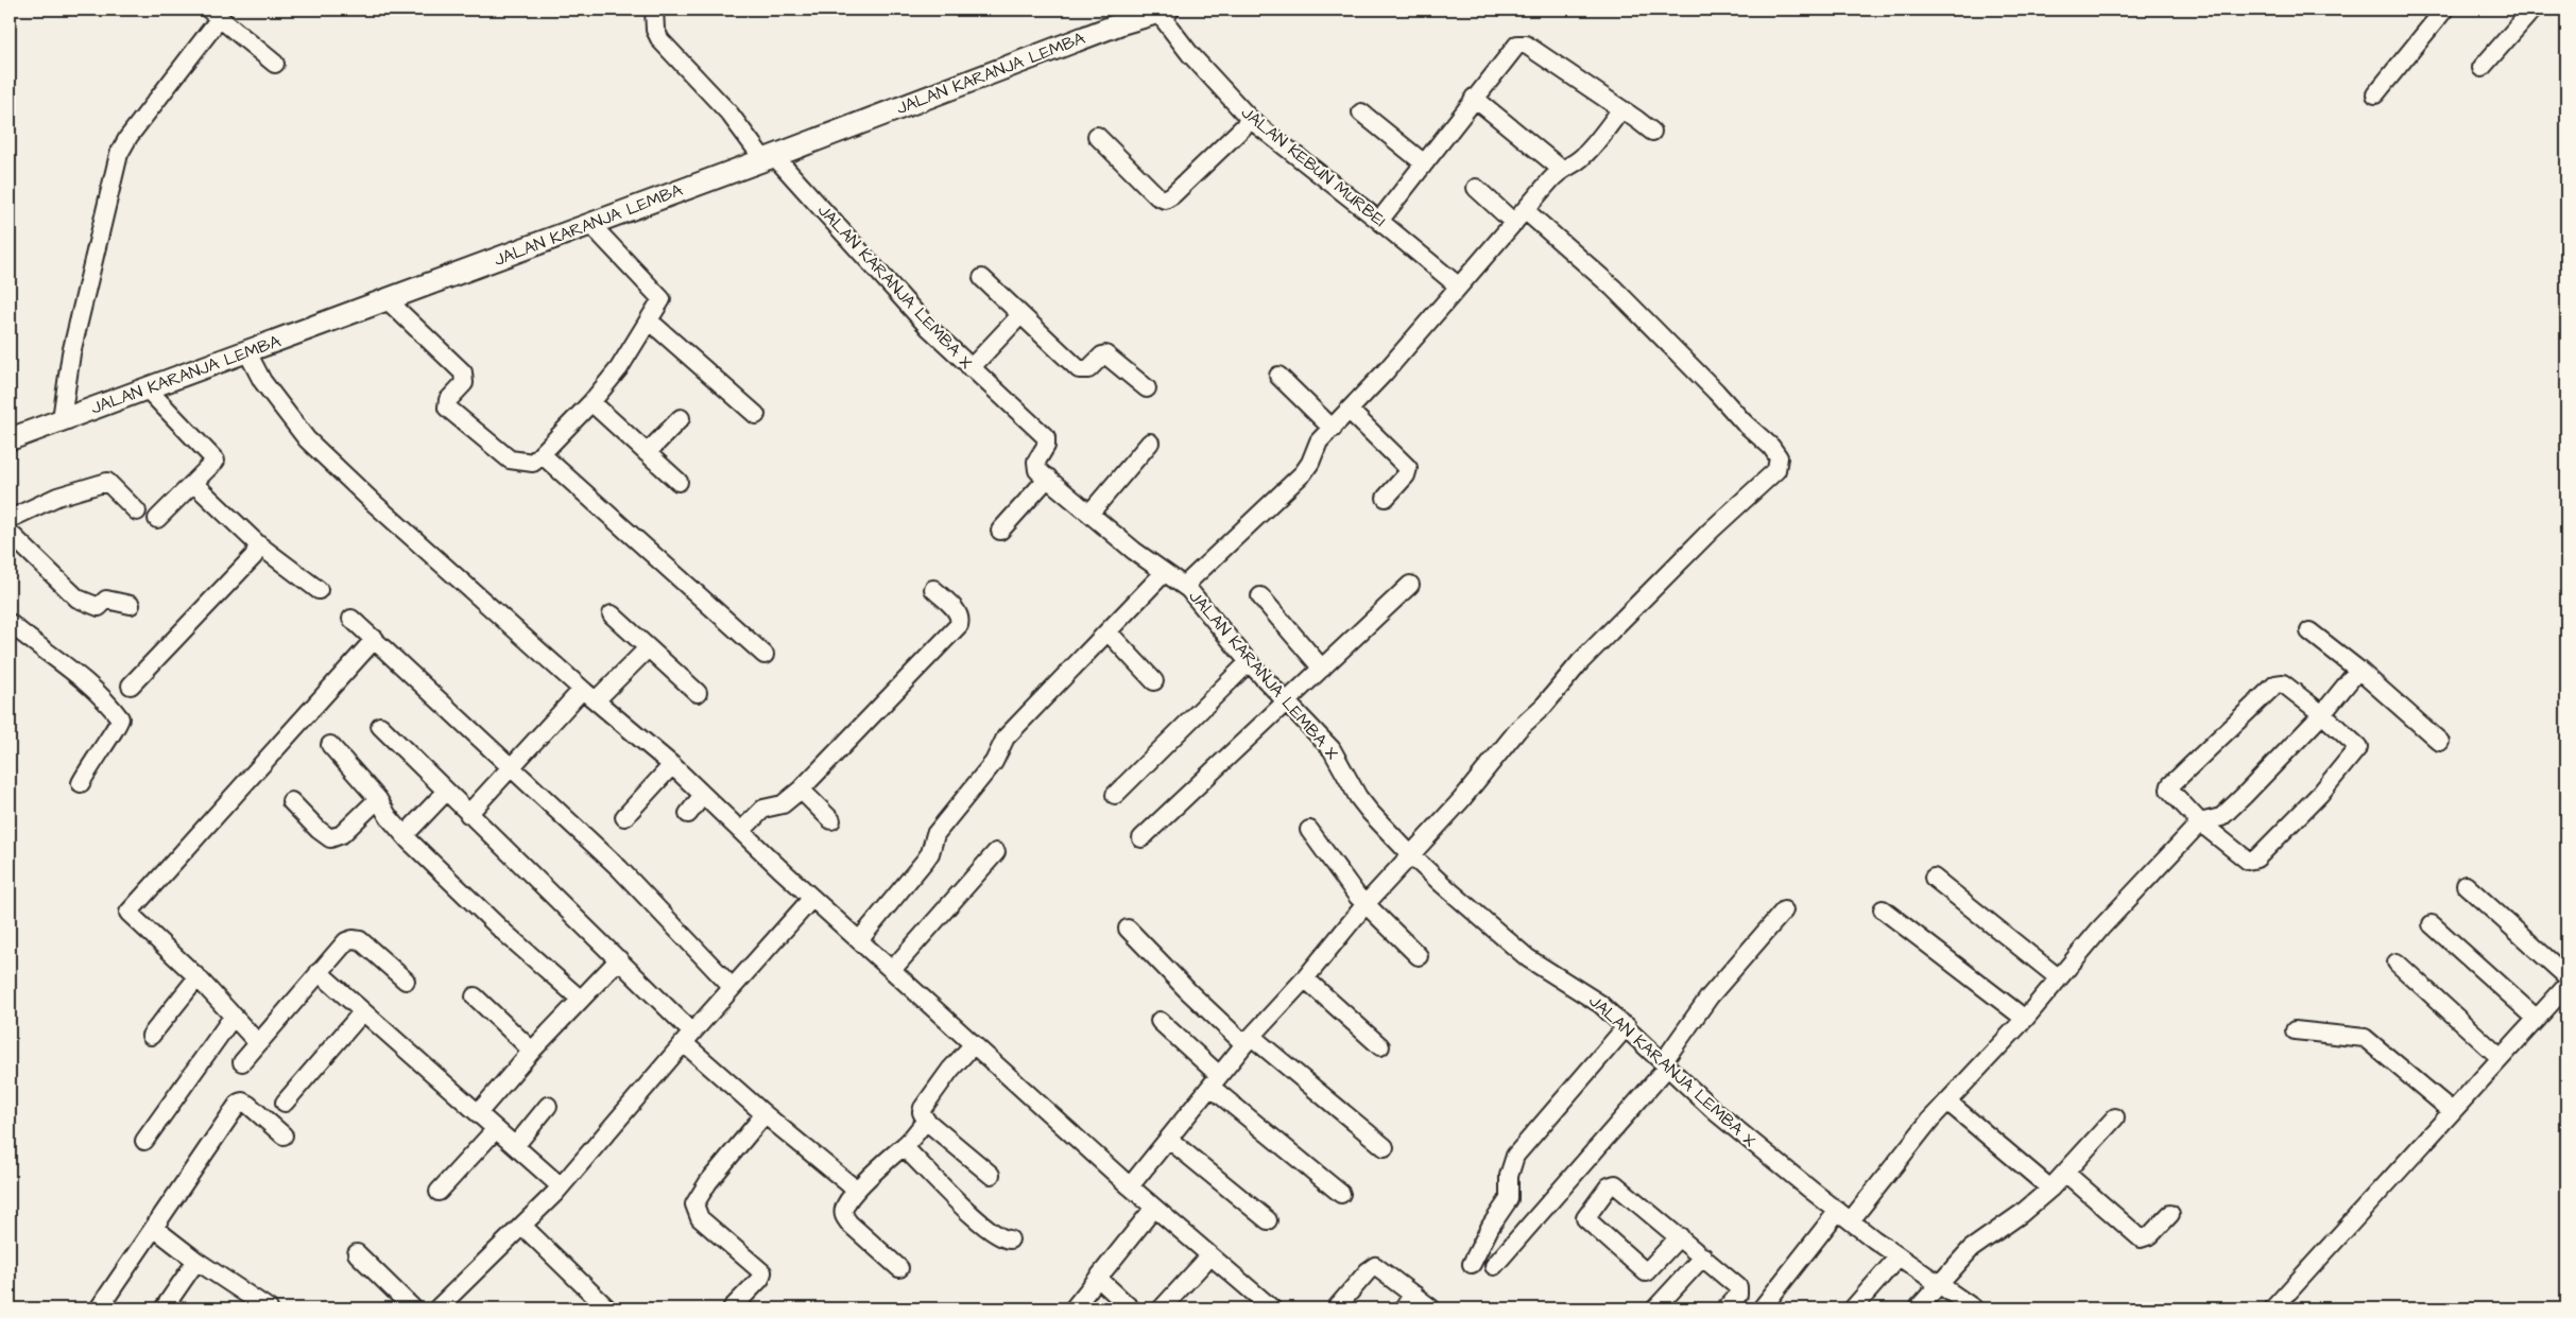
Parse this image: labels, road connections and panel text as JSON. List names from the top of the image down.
{
  "streets": {
    "main road": ["JALAN KARANJA LEMBA"],
    "street": ["JALAN KEBUN MURBEI", "JALAN KARANJA LEMBA X"]
  },
  "crossings": [
    ["JALAN KARANJA LEMBA", "JALAN KEBUN MURBEI"],
    ["JALAN KARANJA LEMBA", "JALAN KARANJA LEMBA X"]
  ]
}
